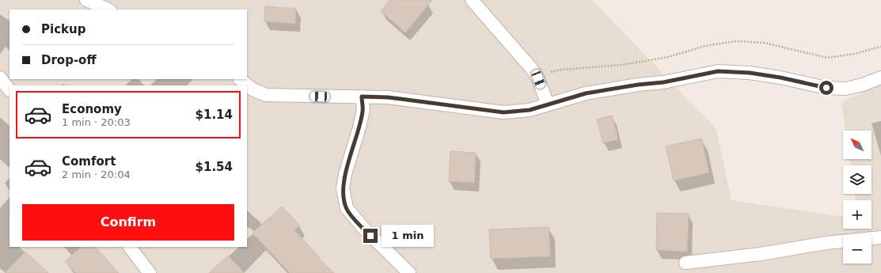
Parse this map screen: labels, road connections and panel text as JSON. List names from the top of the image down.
{
  "north": "top left",
  "page": {
    "banner": ["Pickup", "Drop-off"],
    "list": [
      {
        "name": "Economy",
        "note": "1 min · 20:03",
        "value": "$1.14"
      },
      {
        "name": "Comfort",
        "note": "2 min · 20:04",
        "value": "$1.54"
      }
    ],
    "map_buttons": ["+", "−"],
    "buttons": "Confirm",
    "bubble": "1 min"
  }
}
